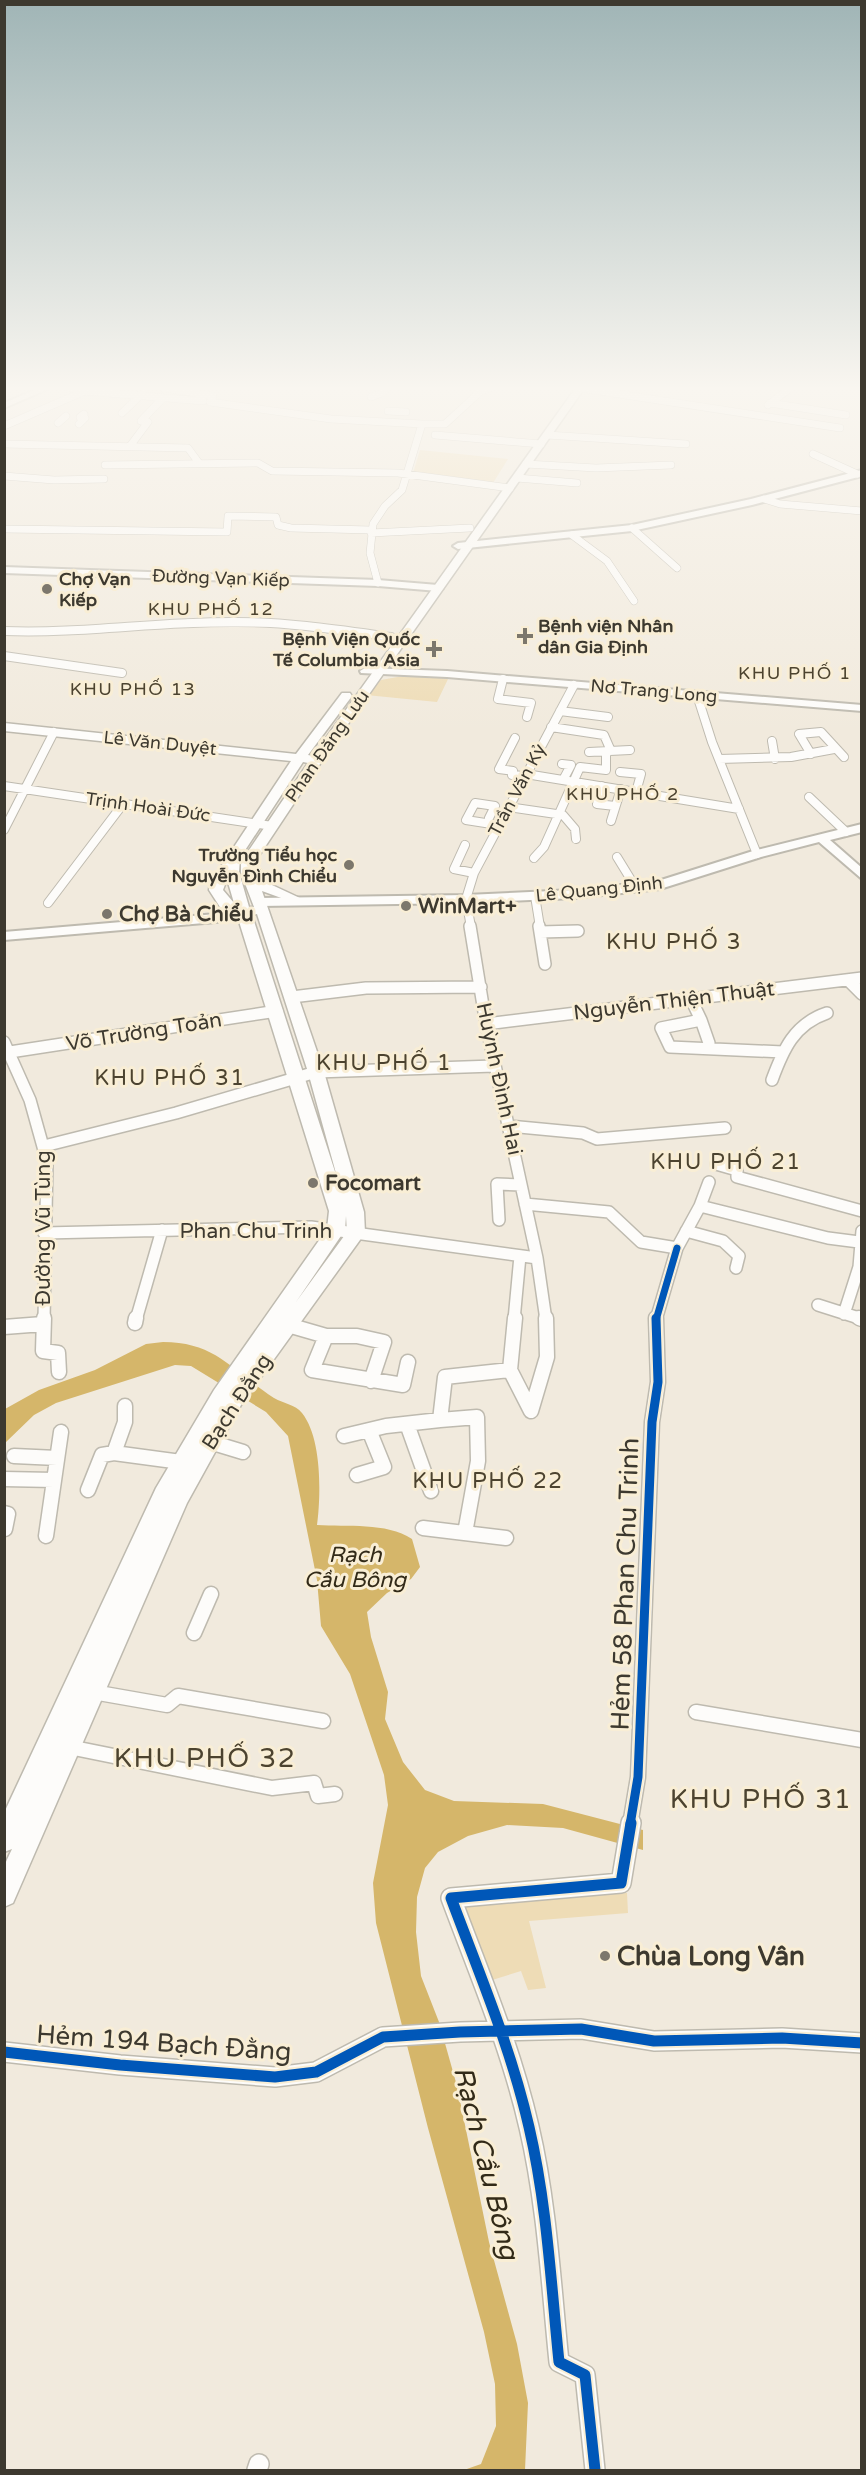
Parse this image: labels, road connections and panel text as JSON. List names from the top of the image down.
{
  "streets": {
    "main road": ["Lê Văn Duyệt", "Phan Đăng Lưu", "Bạch Đằng"],
    "street": [
      "Đường Vạn Kiếp",
      "Nơ Trang Long",
      "Trần Văn Kỷ",
      "Trịnh Hoài Đức",
      "Lê Quang Định",
      "Nguyễn Thiện Thuật",
      "Võ Trường Toản",
      "Huỳnh Đình Hai",
      "Đường Vũ Tùng",
      "Phan Chu Trinh",
      "Hẻm 58 Phan Chu Trinh",
      "Hẻm 194 Bạch Đằng"
    ]
  },
  "crossings": [
    ["Đường Vạn Kiếp", "Phan Đăng Lưu"],
    ["Nơ Trang Long", "Phan Đăng Lưu"],
    ["Nơ Trang Long", "Trần Văn Kỷ"],
    ["Lê Văn Duyệt", "Phan Đăng Lưu"],
    ["Phan Đăng Lưu", "Trịnh Hoài Đức"],
    ["Trần Văn Kỷ", "Lê Quang Định"],
    ["Trần Văn Kỷ", "Huỳnh Đình Hai"],
    ["Lê Quang Định", "Huỳnh Đình Hai"],
    ["Nguyễn Thiện Thuật", "Huỳnh Đình Hai"],
    ["Võ Trường Toản", "Đường Vũ Tùng"],
    ["Huỳnh Đình Hai", "Phan Chu Trinh"],
    ["Đường Vũ Tùng", "Phan Chu Trinh"],
    ["Phan Chu Trinh", "Bạch Đằng"],
    ["Hẻm 58 Phan Chu Trinh", "Hẻm 194 Bạch Đằng"]
  ],
  "districts": [
    "KHU PHỐ 12",
    "KHU PHỐ 1",
    "KHU PHỐ 13",
    "KHU PHỐ 2",
    "KHU PHỐ 3",
    "KHU PHỐ 1",
    "KHU PHỐ 31",
    "KHU PHỐ 21",
    "KHU PHỐ 22",
    "KHU PHỐ 32",
    "KHU PHỐ 31"
  ],
  "water": ["Rạch Cầu Bông"],
  "places": {
    "other": [
      "Chợ Vạn Kiếp",
      "Trường Tiểu học Nguyễn Đình Chiểu",
      "WinMart+",
      "Chợ Bà Chiểu",
      "Focomart",
      "Chùa Long Vân"
    ],
    "health": ["Bệnh viện Nhân dân Gia Định", "Bệnh Viện Quốc Tế Columbia Asia"]
  }
}
